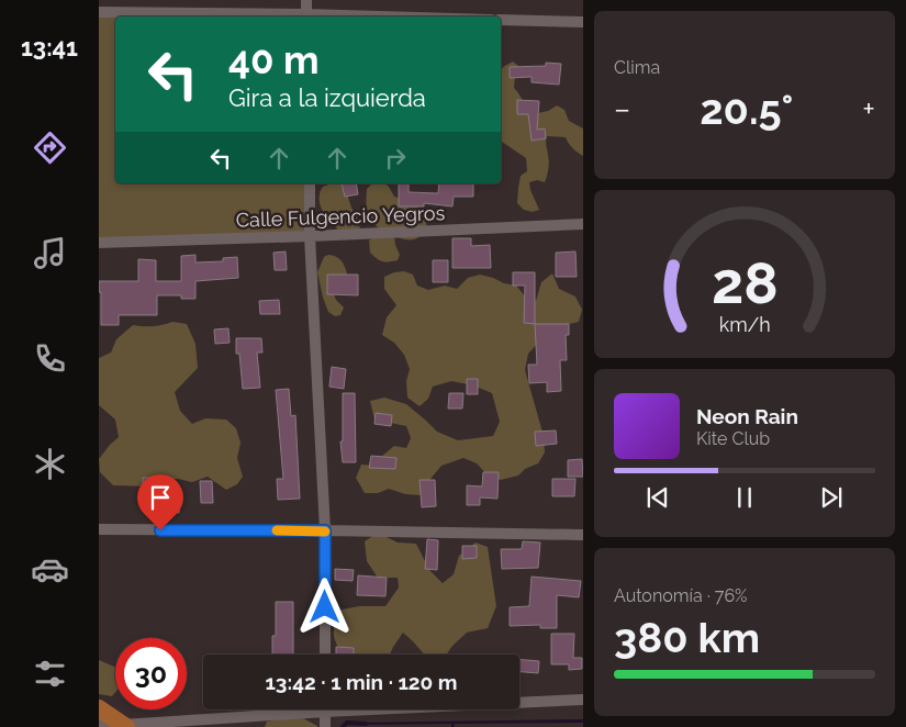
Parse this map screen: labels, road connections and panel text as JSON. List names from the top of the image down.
{
  "streets": {
    "street": ["Calle Fulgencio Yegros"]
  },
  "page": {
    "tabs": "13:41",
    "tile": [
      "Clima",
      ["Autonomía · 76%", "380 km"]
    ],
    "turn": ["40 m", "Gira a la izquierda"],
    "heat": ["−", "20.5°", "+"],
    "song": ["Neon Rain", "Kite Club"],
    "limit": "30",
    "trip": "13:42 · 1 min · 120 m",
    "gauge": ["28", "km/h"]
  }
}
